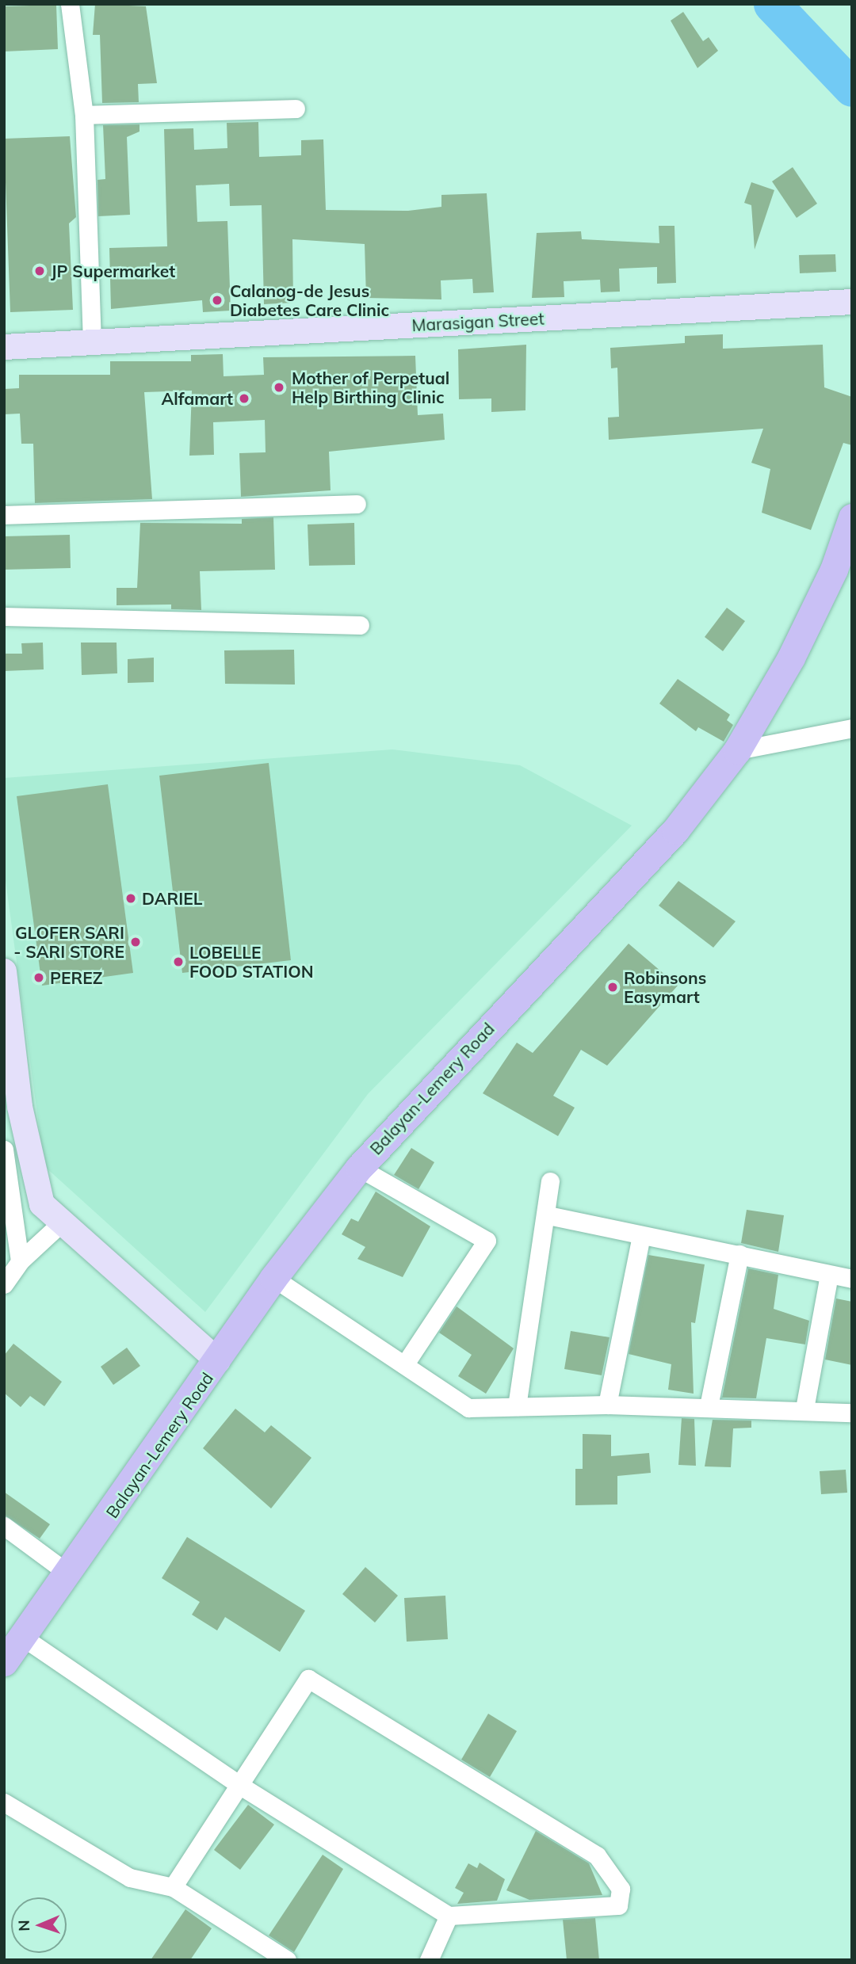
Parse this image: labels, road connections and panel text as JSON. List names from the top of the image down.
{
  "streets": {
    "main road": ["Marasigan Street", "Balayan-Lemery Road"]
  },
  "places": [
    "JP Supermarket",
    "Calanog-de Jesus Diabetes Care Clinic",
    "Mother of Perpetual Help Birthing Clinic",
    "Alfamart",
    "DARIEL",
    "GLOFER SARI - SARI STORE",
    "LOBELLE FOOD STATION",
    "PEREZ",
    "Robinsons Easymart"
  ],
  "north": "left"
}
